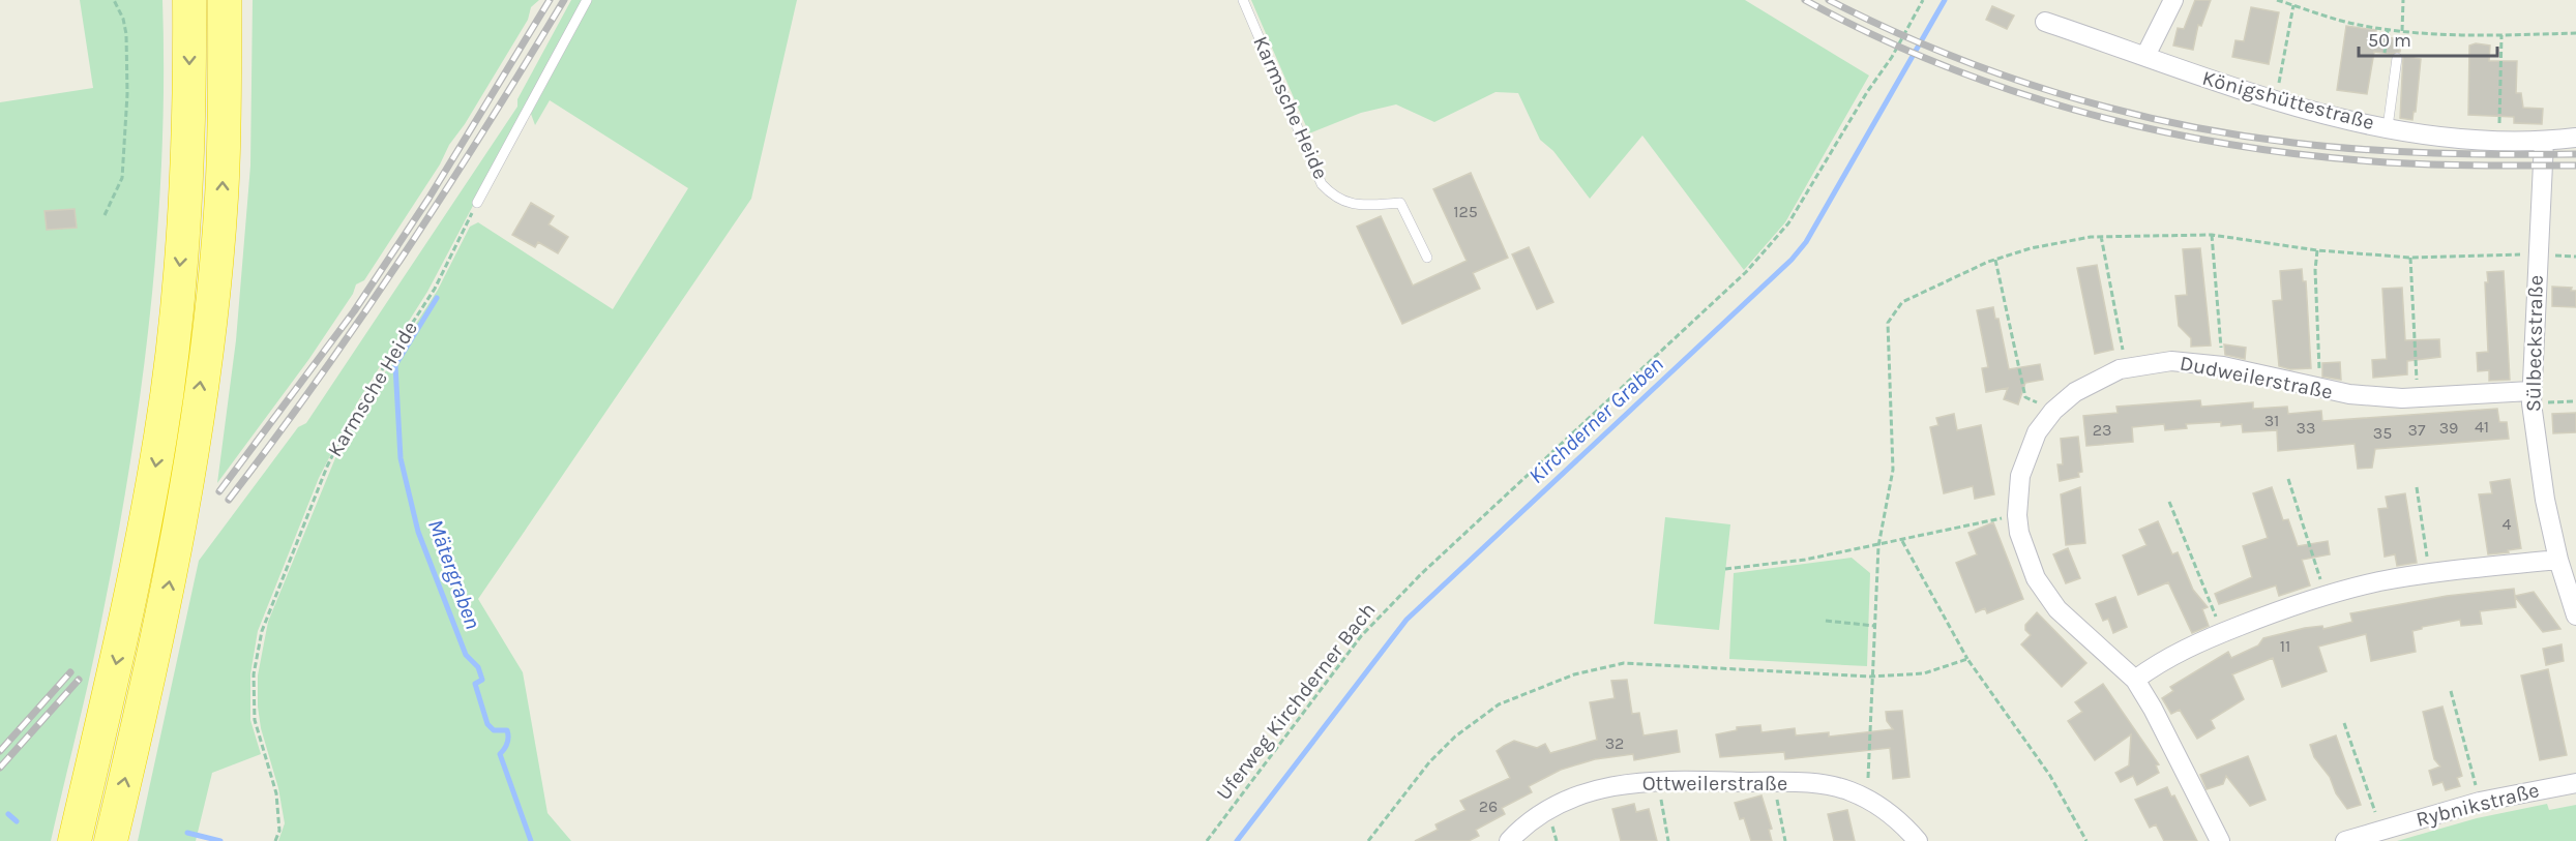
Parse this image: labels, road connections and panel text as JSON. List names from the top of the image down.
{
  "streets": {
    "street": [
      "Königshüttestraße",
      "Sülbeckstraße",
      "Dudweilerstraße",
      "Ottweilerstraße",
      "Rybnikstraße"
    ],
    "lane": ["Karmsche Heide"],
    "path": ["Uferweg Kirchderner Bach"]
  },
  "crossings": [
    ["Königshüttestraße", "Sülbeckstraße"],
    ["Sülbeckstraße", "Dudweilerstraße"]
  ],
  "water": ["Kirchderner Graben", "Mätergraben"],
  "house_numbers": [
    "125",
    "31",
    "41",
    "33",
    "39",
    "23",
    "37",
    "35",
    "4",
    "11",
    "32",
    "26"
  ],
  "scale_bar": "50 m"
}
